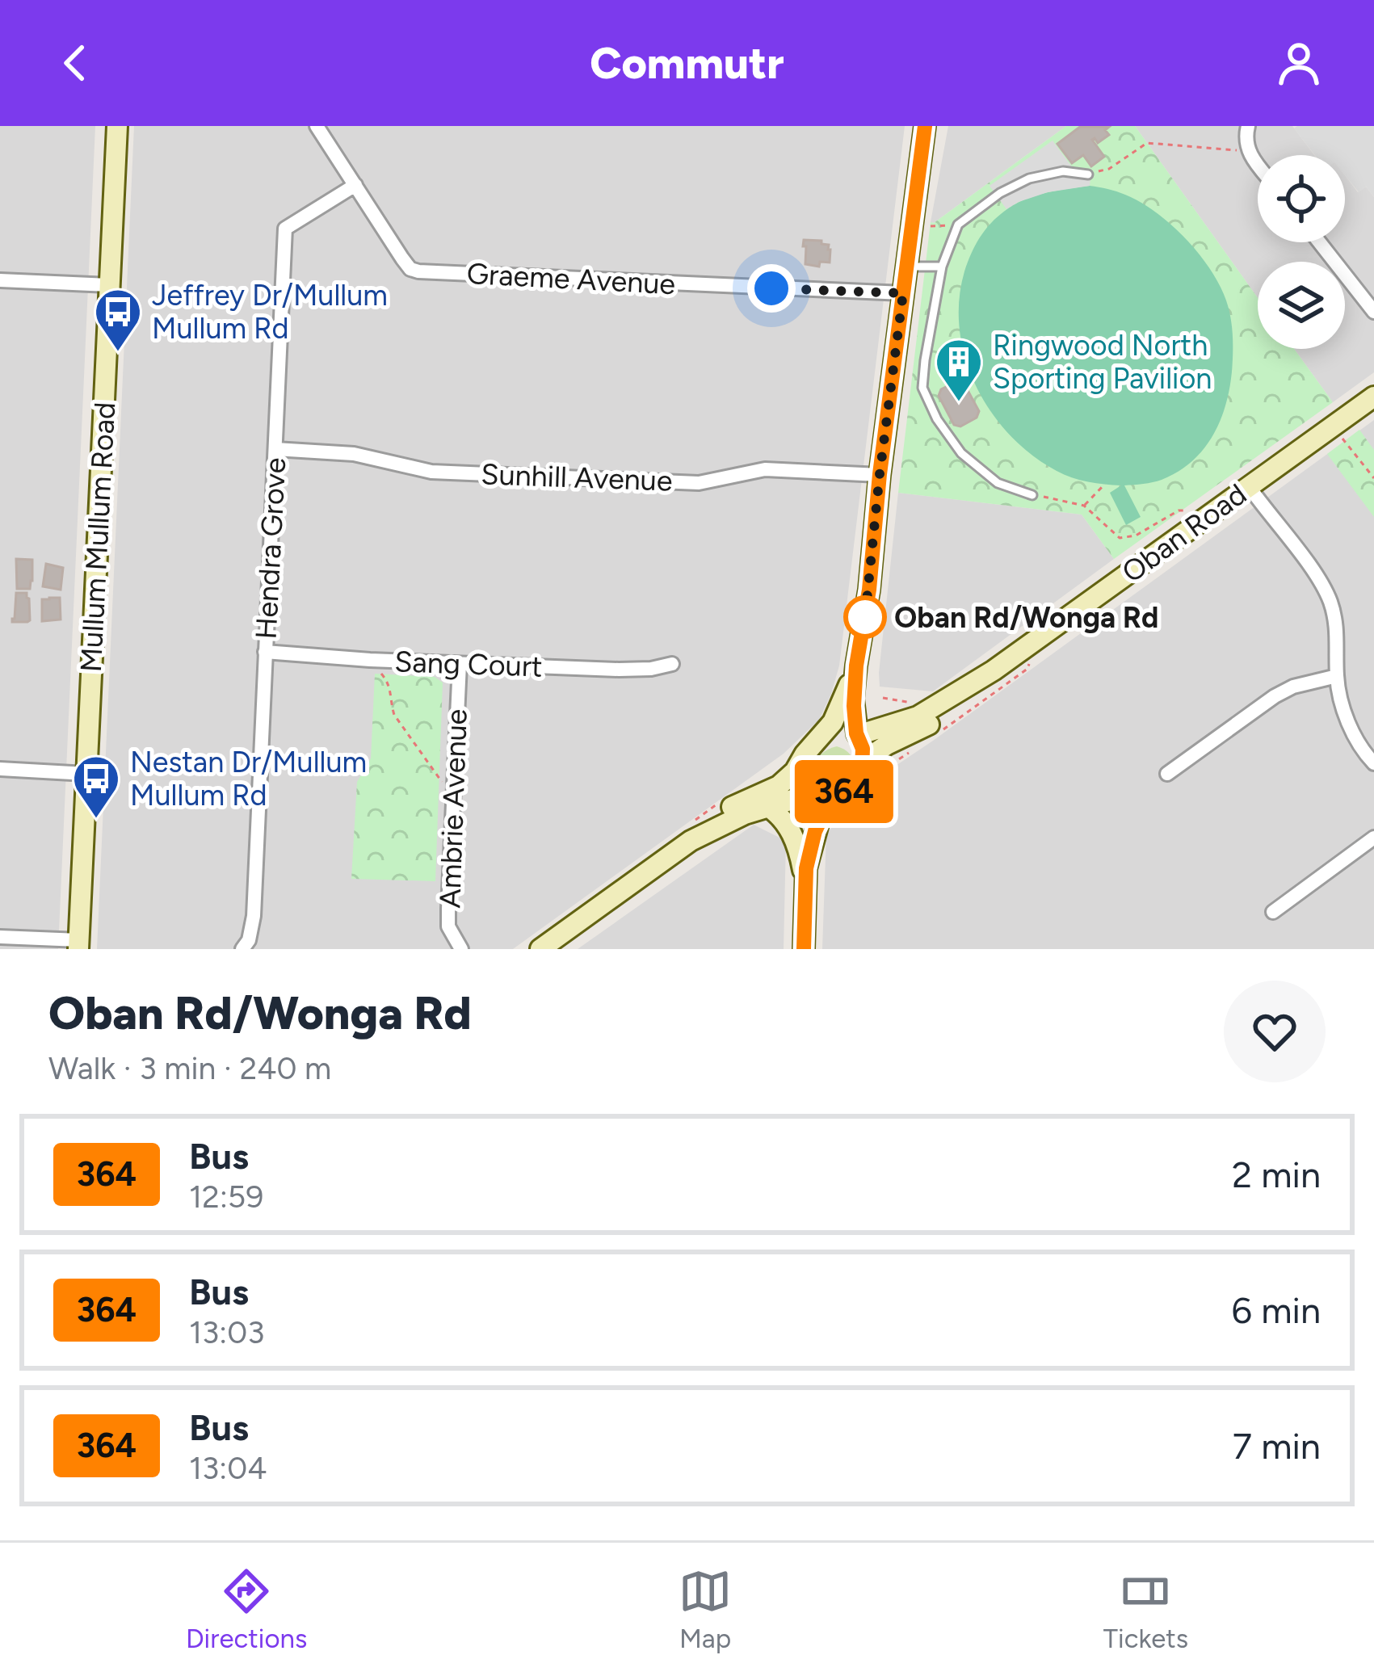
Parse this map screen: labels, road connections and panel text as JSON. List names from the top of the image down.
{
  "streets": {
    "main road": ["Oban Road", "Mullum Mullum Road"],
    "street": [
      "Graeme Avenue",
      "Sunhill Avenue",
      "Hendra Grove",
      "Sang Court",
      "Ambrie Avenue"
    ]
  },
  "crossings": [
    ["Graeme Avenue", "Hendra Grove"],
    ["Sunhill Avenue", "Hendra Grove"],
    ["Hendra Grove", "Sang Court"],
    ["Sang Court", "Ambrie Avenue"]
  ],
  "places": {
    "bus stop": ["Jeffrey Dr/Mullum Mullum Rd", "Nestan Dr/Mullum Mullum Rd"],
    "building": ["Ringwood North Sporting Pavilion"],
    "other": ["Oban Rd/Wonga Rd"]
  },
  "lines": ["bus line 364"],
  "page": {
    "header": "Commutr",
    "on_map": "364",
    "heading": ["Oban Rd/Wonga Rd", "Walk · 3 min · 240 m"],
    "list": [
      {
        "mark": "364",
        "name": "Bus",
        "note": "12:59",
        "value": "2 min"
      },
      {
        "mark": "364",
        "name": "Bus",
        "note": "13:03",
        "value": "6 min"
      },
      {
        "mark": "364",
        "name": "Bus",
        "note": "13:04",
        "value": "7 min"
      }
    ],
    "tabs": ["Directions", "Map", "Tickets"]
  }
}
